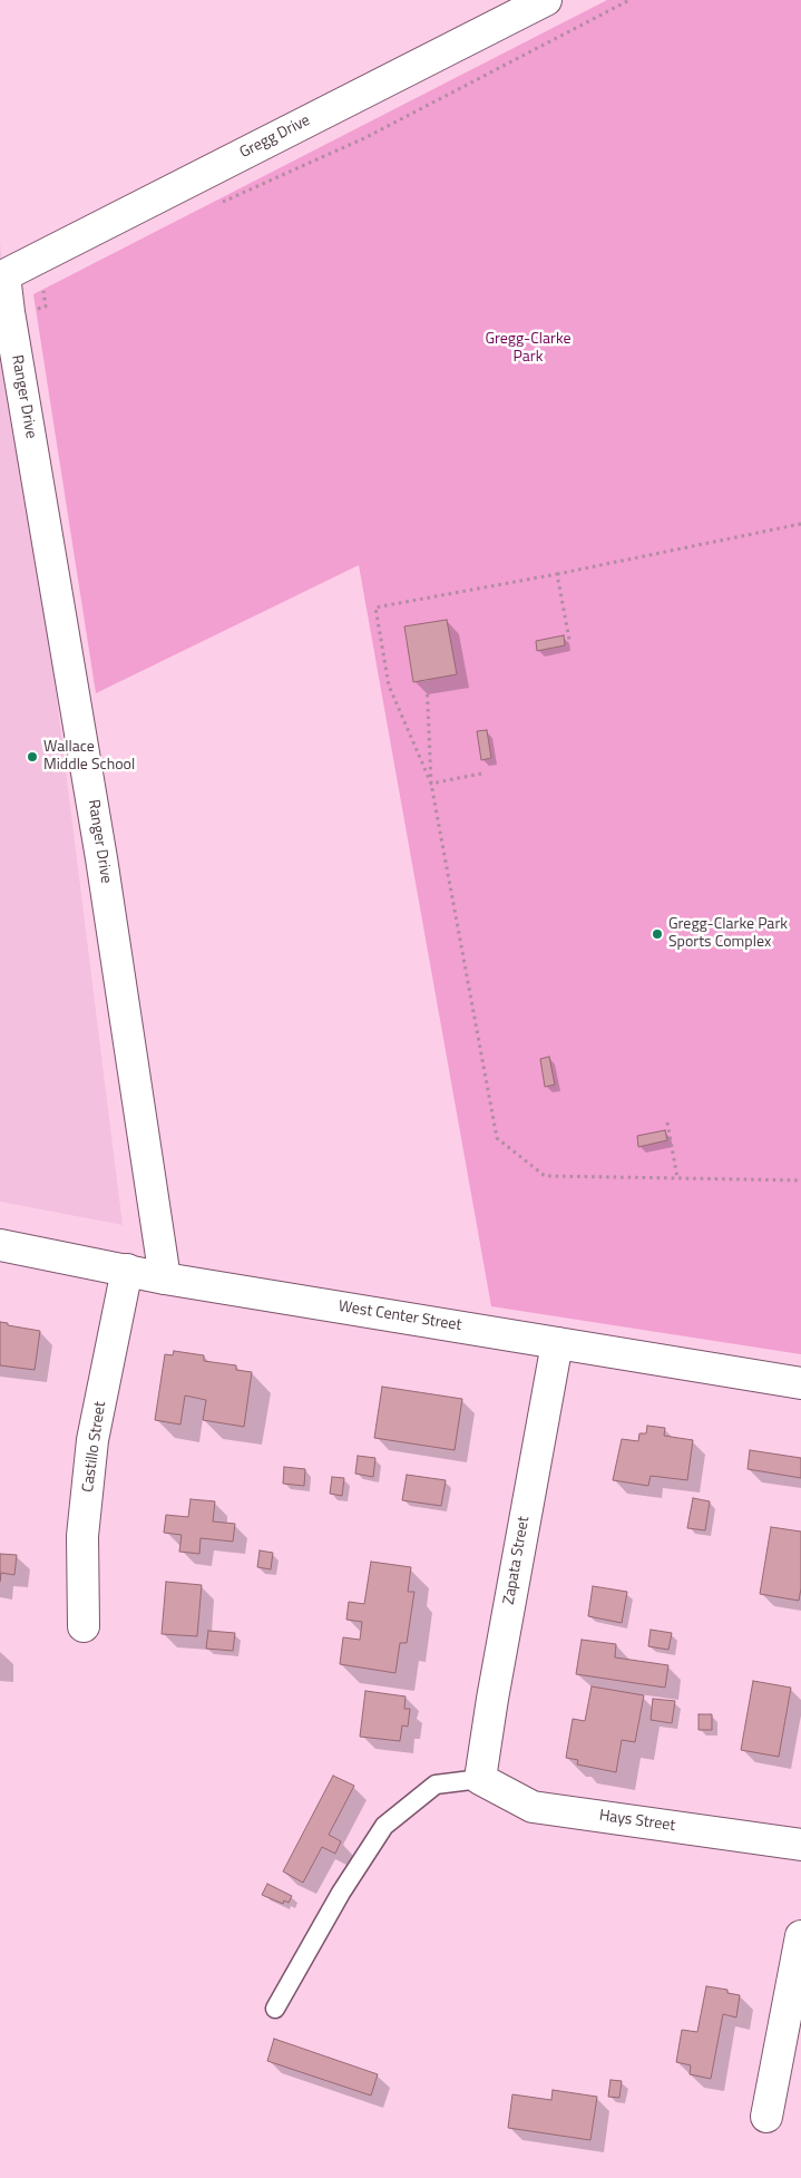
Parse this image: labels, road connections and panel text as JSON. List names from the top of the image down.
{
  "streets": {
    "street": [
      "Gregg Drive",
      "Ranger Drive",
      "West Center Street",
      "Castillo Street",
      "Zapata Street",
      "Hays Street"
    ]
  },
  "crossings": [
    ["Gregg Drive", "Ranger Drive"],
    ["Ranger Drive", "West Center Street"],
    ["West Center Street", "Castillo Street"],
    ["West Center Street", "Zapata Street"],
    ["Zapata Street", "Hays Street"]
  ],
  "parks": ["Gregg-Clarke Park"],
  "places": ["Wallace Middle School", "Gregg-Clarke Park Sports Complex"]
}
